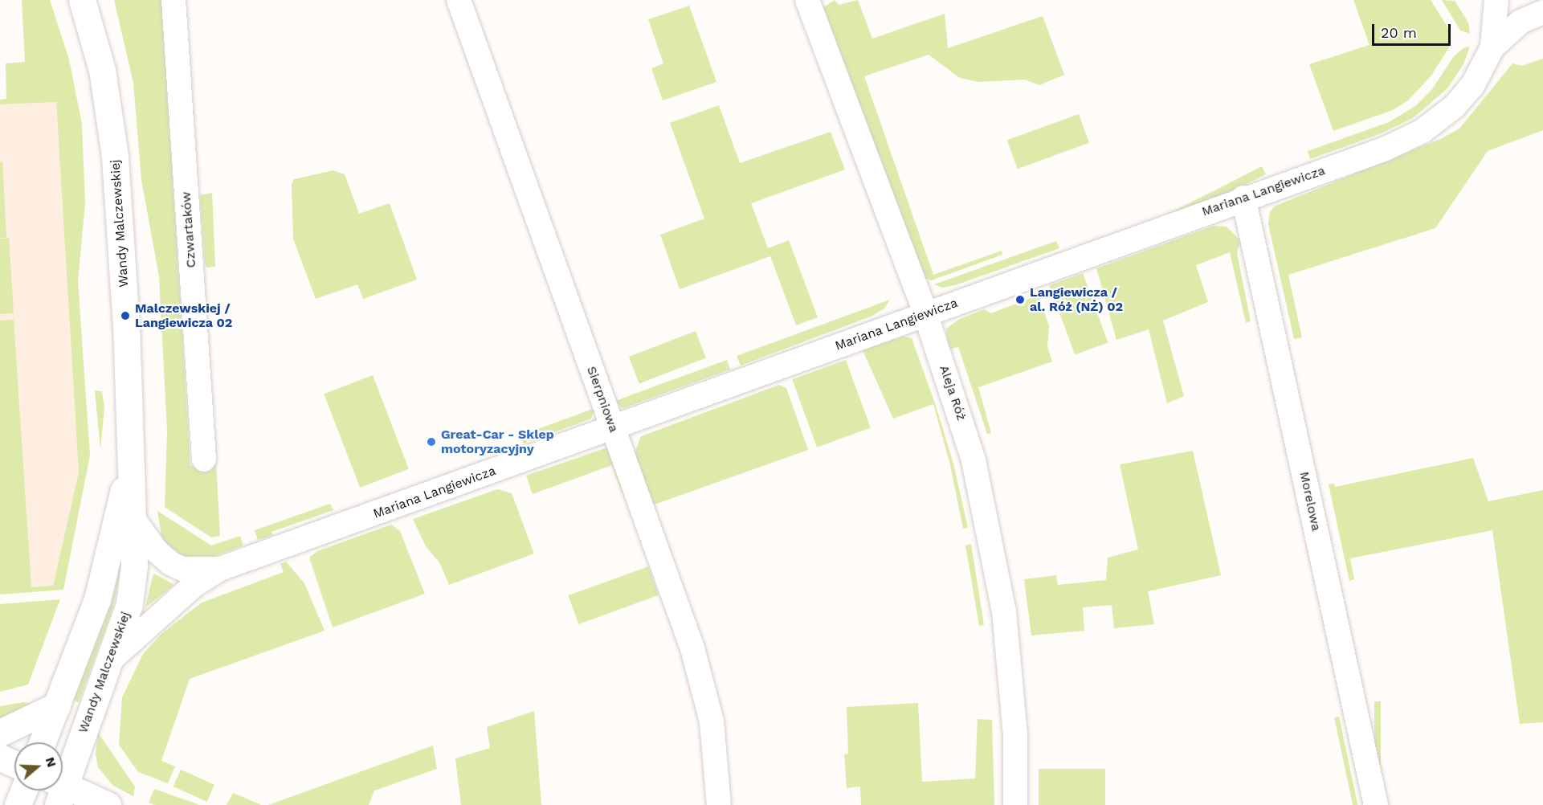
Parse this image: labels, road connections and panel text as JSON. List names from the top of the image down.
{
  "streets": {
    "main road": ["Wandy Malczewskiej"],
    "street": [
      "Mariana Langiewicza",
      "Czwartaków",
      "Aleja Róż",
      "Sierpniowa",
      "Morelowa"
    ]
  },
  "crossings": [
    ["Mariana Langiewicza", "Wandy Malczewskiej"],
    ["Mariana Langiewicza", "Aleja Róż"],
    ["Mariana Langiewicza", "Sierpniowa"],
    ["Mariana Langiewicza", "Morelowa"]
  ],
  "places": ["Langiewicza / al. Róż (NŻ) 02", "Malczewskiej / Langiewicza 02", "Great-Car - Sklep motoryzacyjny"],
  "scale_bar": "20 m",
  "north": "right"
}
